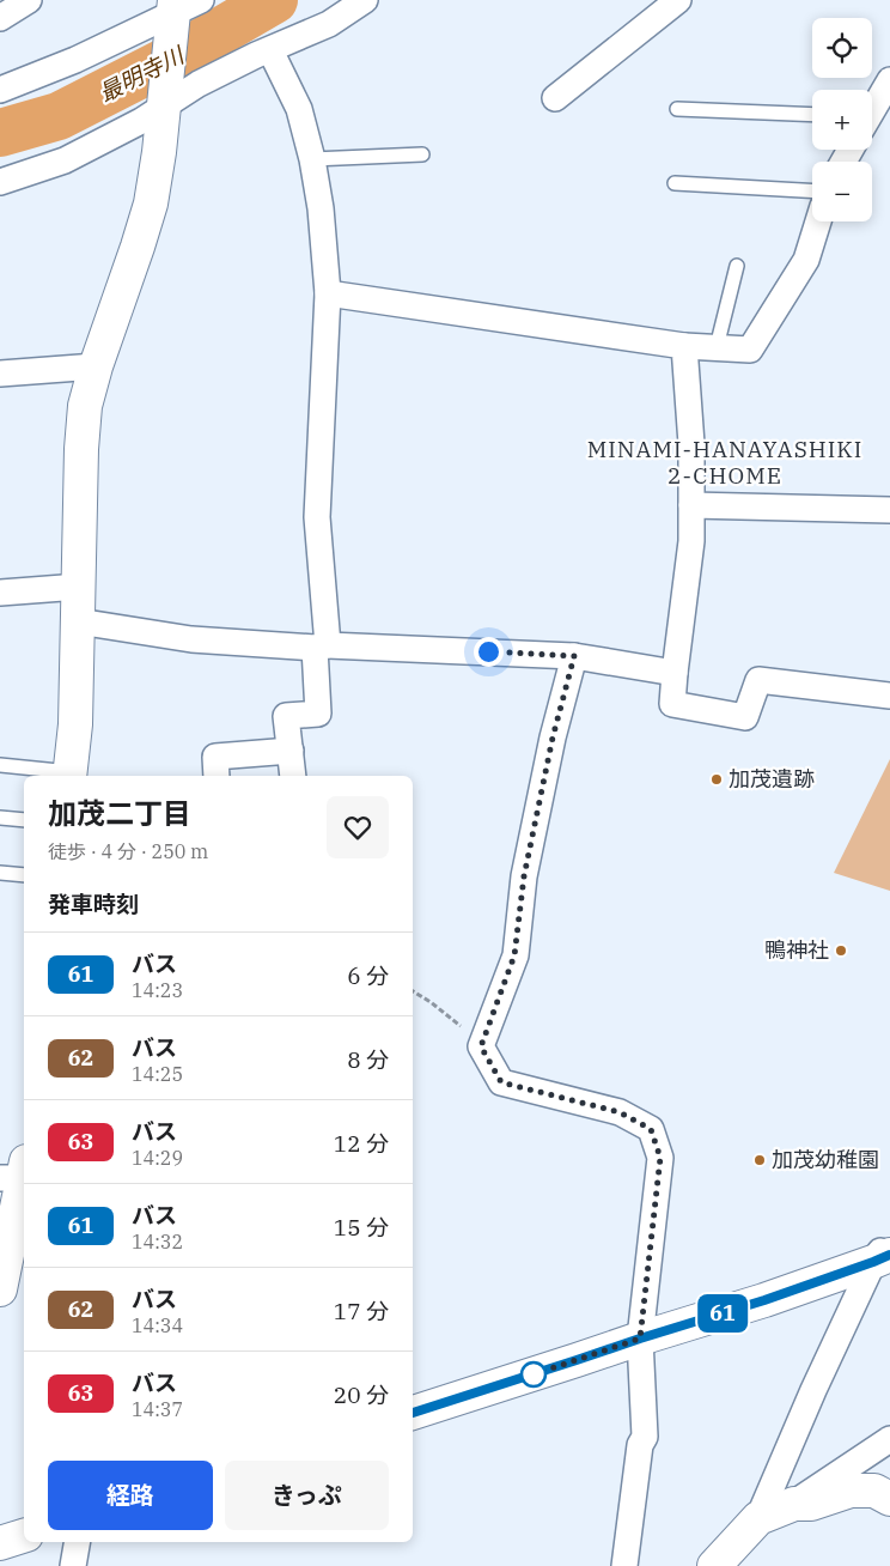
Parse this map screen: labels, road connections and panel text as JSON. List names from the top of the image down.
{
  "districts": ["MINAMI-HANAYASHIKI 2-CHOME"],
  "water": ["最明寺川"],
  "places": ["加茂遺跡", "鴨神社", "加茂幼稚園"],
  "lines": ["bus line 61"],
  "page": {
    "on_map": "61",
    "map_buttons": ["+", "−"],
    "heading": [
      ["加茂二丁目", "徒歩 · 4 分 · 250 m"],
      "発車時刻"
    ],
    "list": [
      {
        "mark": "61",
        "name": "バス",
        "note": "14:23",
        "value": "6 分"
      },
      {
        "mark": "62",
        "name": "バス",
        "note": "14:25",
        "value": "8 分"
      },
      {
        "mark": "63",
        "name": "バス",
        "note": "14:29",
        "value": "12 分"
      },
      {
        "mark": "61",
        "name": "バス",
        "note": "14:32",
        "value": "15 分"
      },
      {
        "mark": "62",
        "name": "バス",
        "note": "14:34",
        "value": "17 分"
      },
      {
        "mark": "63",
        "name": "バス",
        "note": "14:37",
        "value": "20 分"
      }
    ],
    "buttons": ["経路", "きっぷ"]
  }
}
